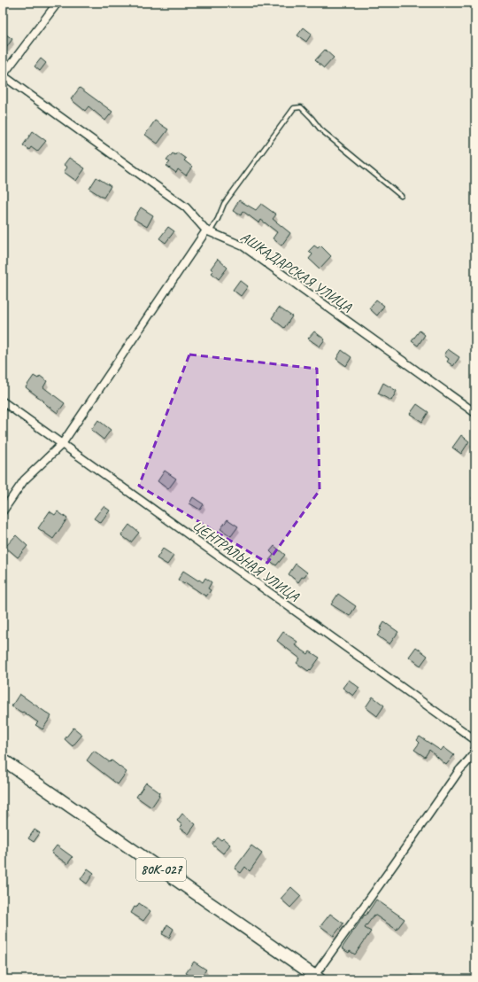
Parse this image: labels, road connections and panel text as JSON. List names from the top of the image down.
{
  "streets": {
    "main road": ["80К-027"],
    "street": ["АШКАДАРСКАЯ УЛИЦА", "ЦЕНТРАЛЬНАЯ УЛИЦА"]
  }
}
